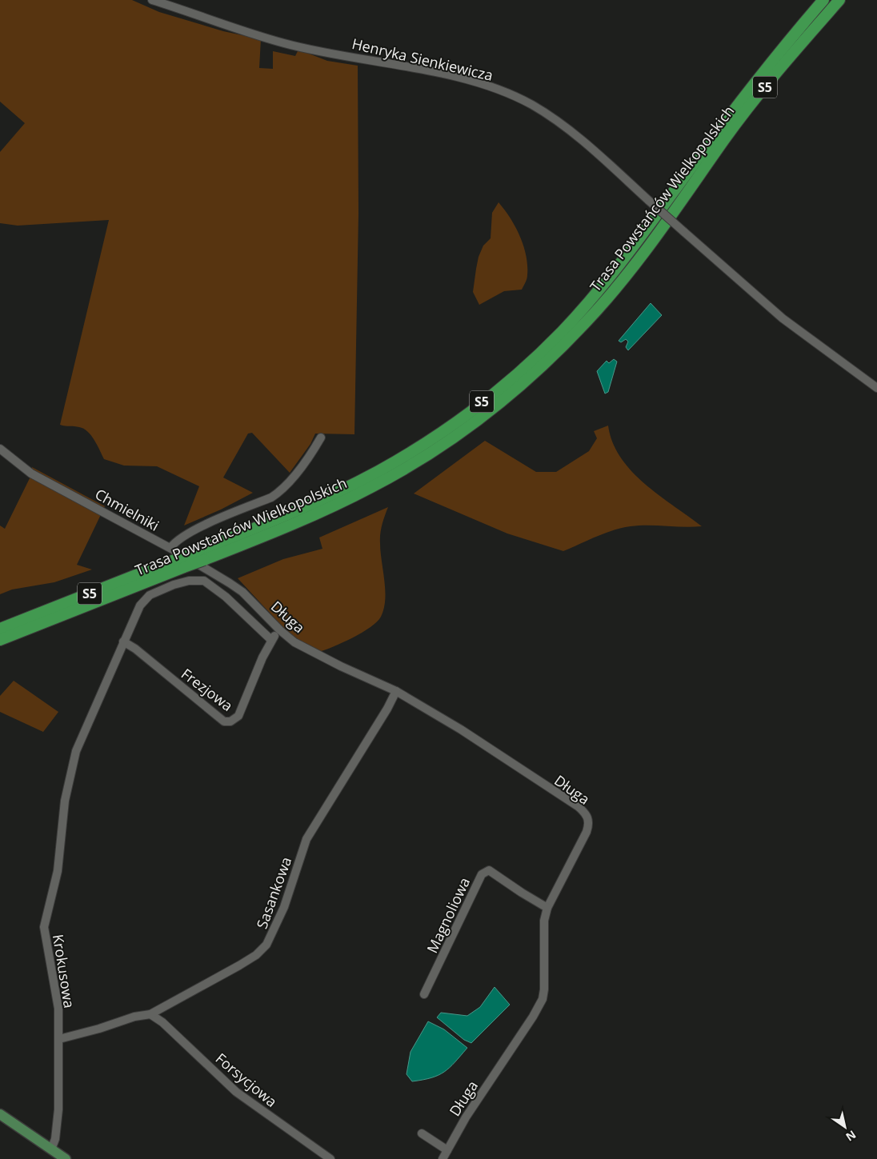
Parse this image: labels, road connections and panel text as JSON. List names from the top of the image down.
{
  "streets": {
    "highway": ["S5", "Trasa Powstańców Wielkopolskich"],
    "street": [
      "Henryka Sienkiewicza",
      "Chmielniki",
      "Długa",
      "Frezjowa",
      "Sasankowa",
      "Magnoliowa",
      "Krokusowa",
      "Forsycjowa"
    ]
  },
  "crossings": [
    ["Chmielniki", "Długa"],
    ["Długa", "Frezjowa"],
    ["Długa", "Sasankowa"],
    ["Długa", "Magnoliowa"],
    ["Frezjowa", "Krokusowa"],
    ["Sasankowa", "Krokusowa"],
    ["Sasankowa", "Forsycjowa"]
  ],
  "north": "bottom right"
}
